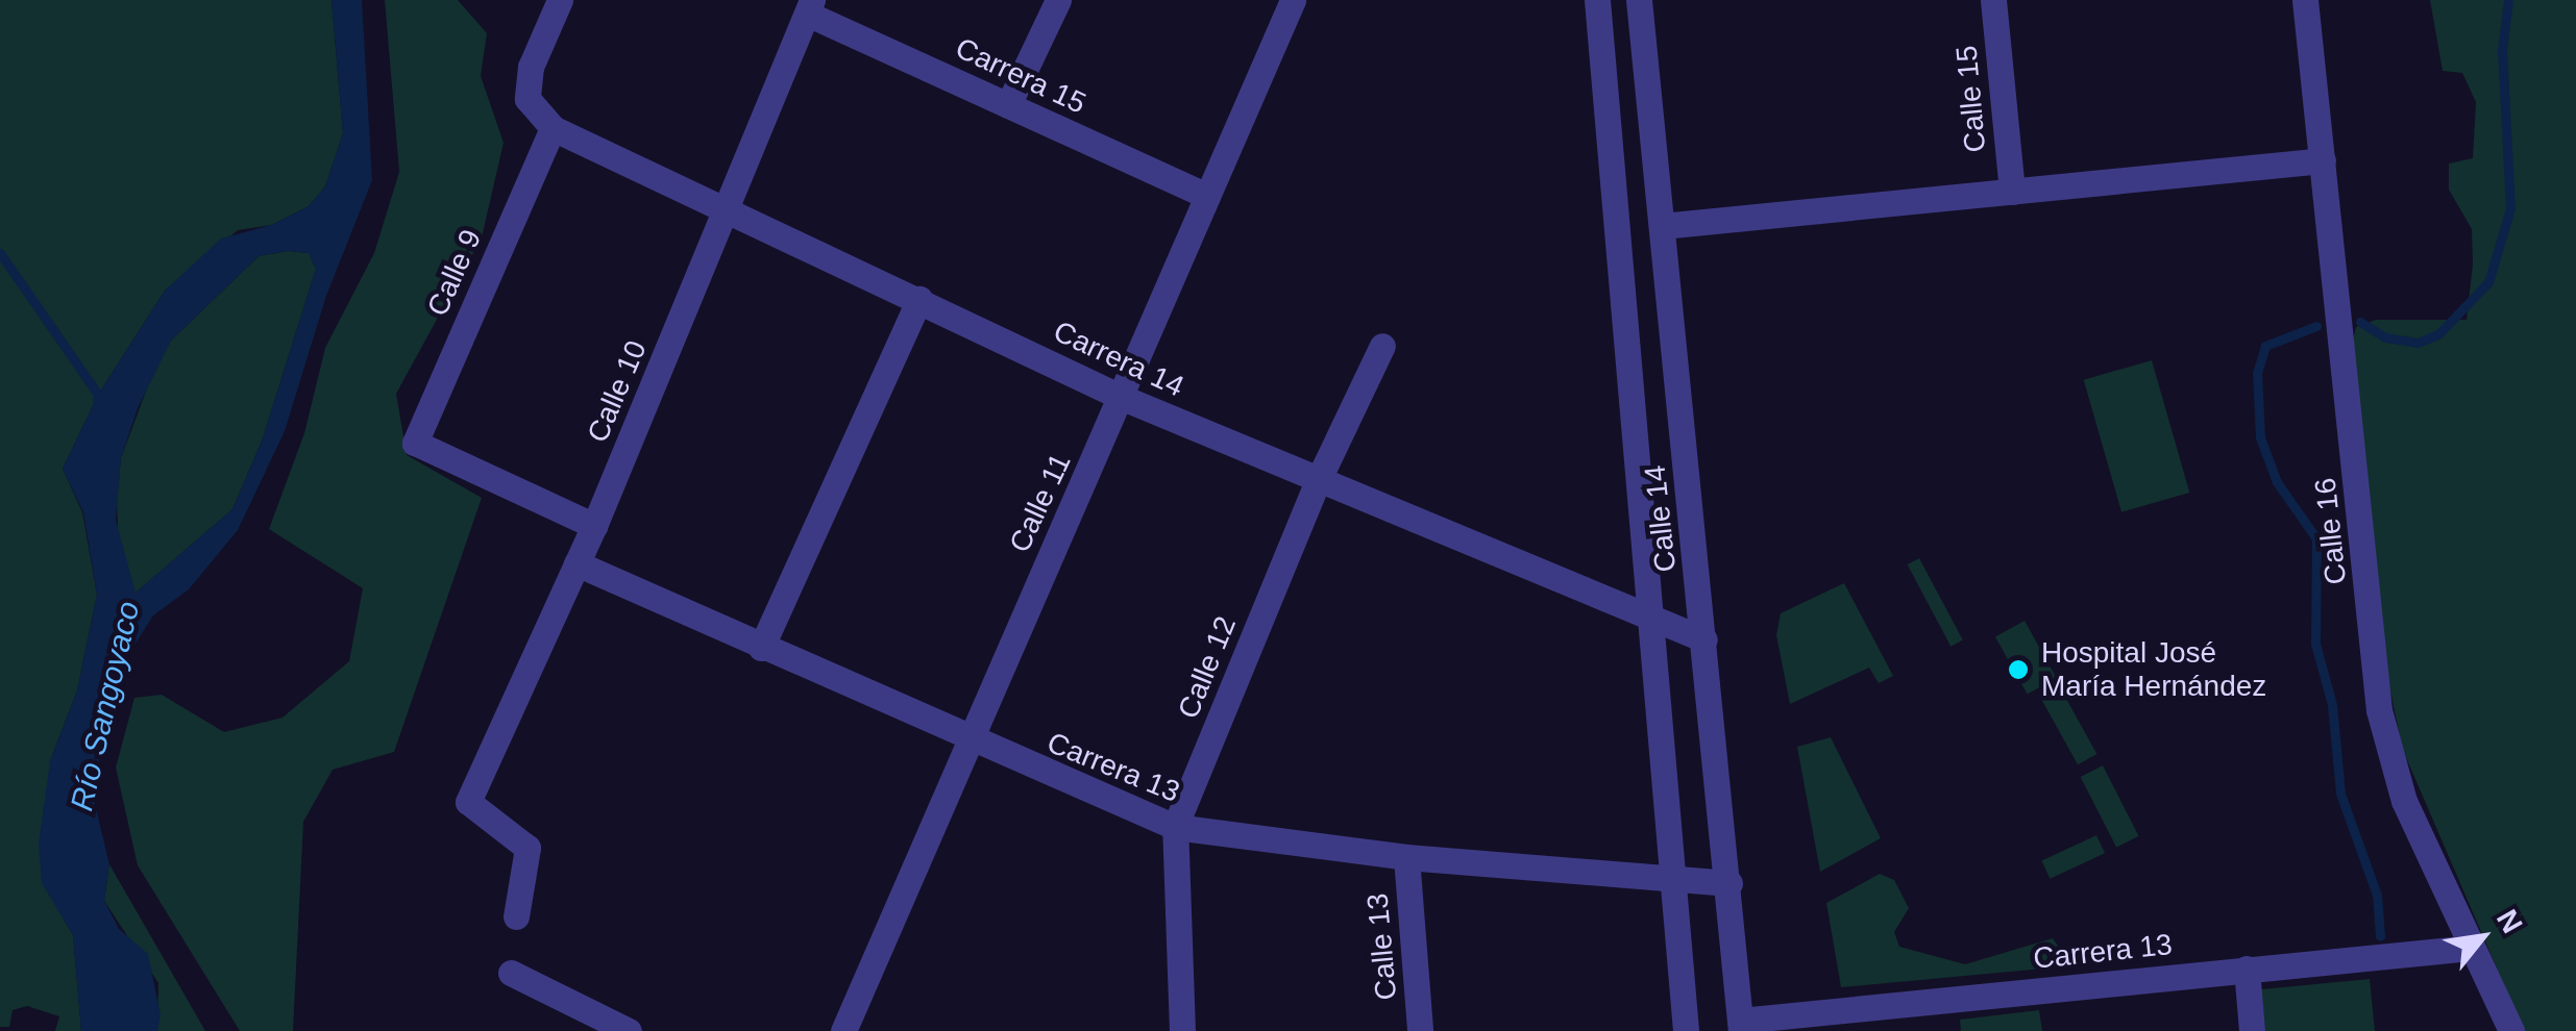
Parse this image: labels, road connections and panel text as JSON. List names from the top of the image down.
{
  "streets": {
    "street": [
      "Carrera 15",
      "Calle 15",
      "Calle 9",
      "Carrera 14",
      "Calle 10",
      "Calle 11",
      "Calle 14",
      "Calle 16",
      "Calle 12",
      "Carrera 13",
      "Calle 13"
    ]
  },
  "crossings": [
    ["Carrera 15", "Calle 10"],
    ["Carrera 15", "Calle 11"],
    ["Calle 9", "Carrera 14"],
    ["Calle 9", "Calle 10"],
    ["Carrera 14", "Calle 10"],
    ["Carrera 14", "Calle 11"],
    ["Carrera 14", "Calle 14"],
    ["Carrera 14", "Calle 12"],
    ["Calle 10", "Carrera 13"],
    ["Calle 11", "Carrera 13"],
    ["Calle 14", "Carrera 13"],
    ["Calle 16", "Carrera 13"],
    ["Calle 12", "Carrera 13"],
    ["Carrera 13", "Calle 13"]
  ],
  "water": ["Río Sangoyaco"],
  "places": ["Hospital José María Hernández"],
  "north": "top right"
}
